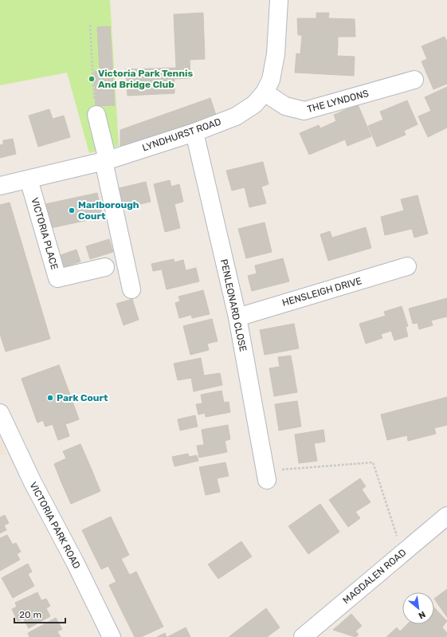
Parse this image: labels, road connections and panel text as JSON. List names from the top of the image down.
{
  "streets": {
    "street": [
      "THE LYNDONS",
      "LYNDHURST ROAD",
      "VICTORIA PLACE",
      "HENSLEIGH DRIVE",
      "PENLEONARD CLOSE",
      "VICTORIA PARK ROAD",
      "MAGDALEN ROAD"
    ]
  },
  "crossings": [
    ["THE LYNDONS", "LYNDHURST ROAD"],
    ["LYNDHURST ROAD", "VICTORIA PLACE"],
    ["LYNDHURST ROAD", "PENLEONARD CLOSE"],
    ["HENSLEIGH DRIVE", "PENLEONARD CLOSE"]
  ],
  "places": ["Victoria Park Tennis And Bridge Club", "Marlborough Court", "Park Court"],
  "scale_bar": "20 m",
  "north": "bottom right"
}
